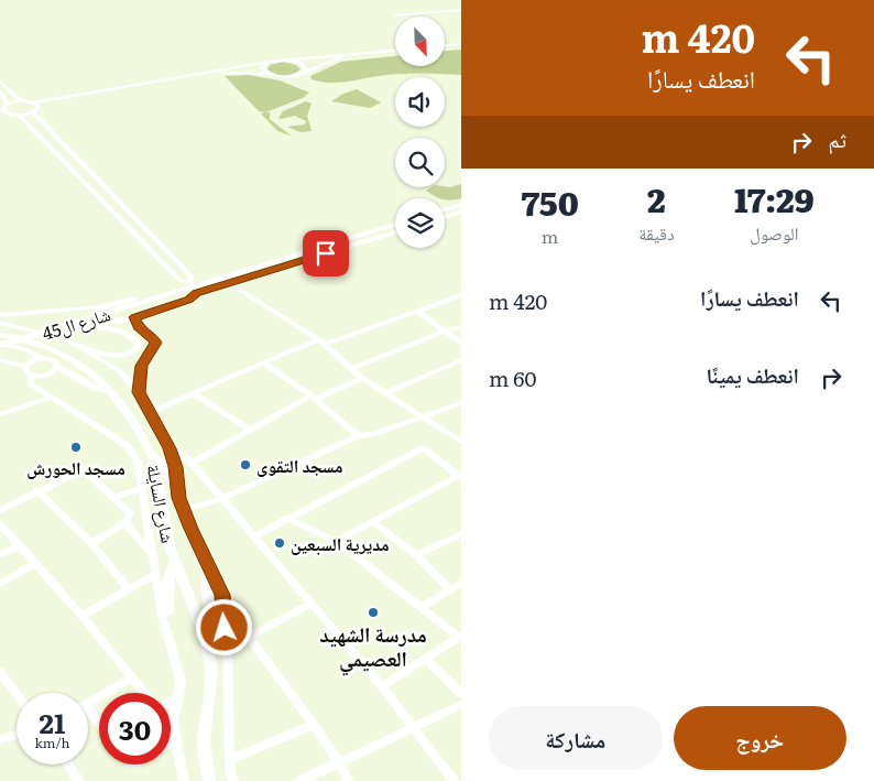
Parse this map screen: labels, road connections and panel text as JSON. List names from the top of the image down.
{
  "streets": {
    "main road": ["شارع ال45", "شارع السايلة"]
  },
  "places": [
    "مسجد الحورش",
    "مسجد التقوى",
    "مديرية السبعين",
    "مدرسة الشهيد العصيمي"
  ],
  "north": "bottom right",
  "page": {
    "turn": ["420 m", "انعطف يسارًا"],
    "then": "ثم",
    "eta": [
      "17:29",
      "الوصول",
      "2",
      "دقيقة",
      "750",
      "m"
    ],
    "list": [
      {
        "name": "انعطف يسارًا",
        "value": "420 m"
      },
      {
        "name": "انعطف يمينًا",
        "value": "60 m"
      }
    ],
    "speed": "21 km/h",
    "limit": "30",
    "buttons": ["خروج", "مشاركة"]
  }
}
